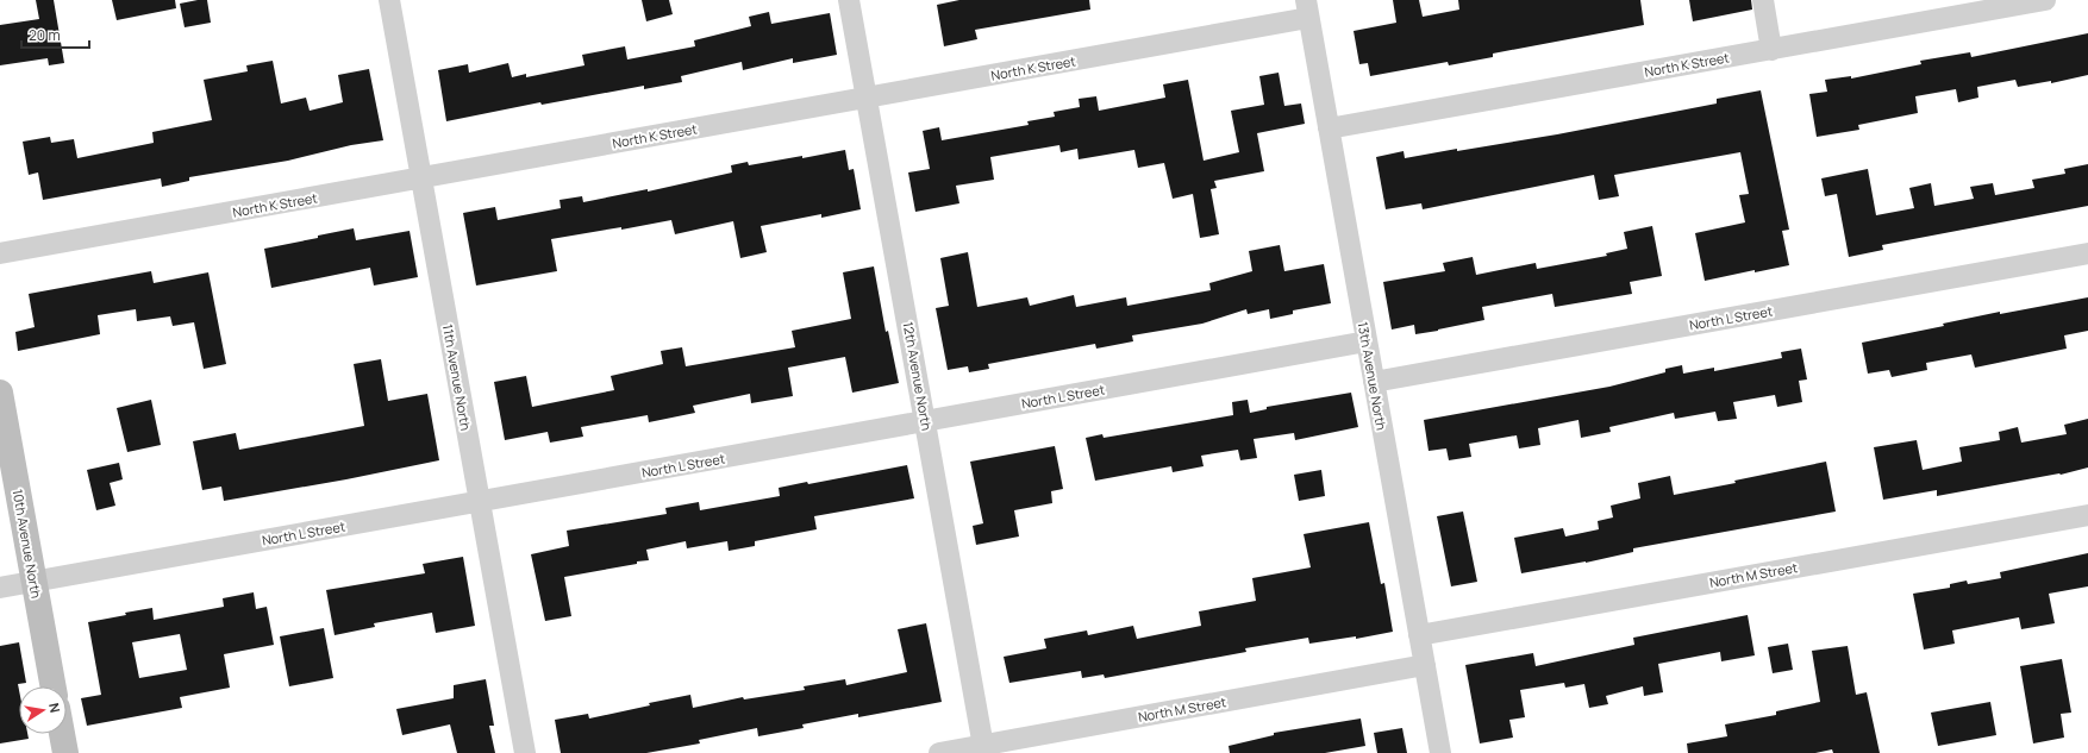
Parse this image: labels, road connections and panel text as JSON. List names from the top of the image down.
{
  "streets": {
    "main road": ["10th Avenue North"],
    "street": [
      "North K Street",
      "North L Street",
      "12th Avenue North",
      "13th Avenue North",
      "11th Avenue North",
      "North M Street"
    ]
  },
  "crossings": [
    ["North K Street", "12th Avenue North"],
    ["North K Street", "13th Avenue North"],
    ["North K Street", "11th Avenue North"],
    ["North L Street", "12th Avenue North"],
    ["North L Street", "13th Avenue North"],
    ["North L Street", "11th Avenue North"],
    ["North L Street", "10th Avenue North"],
    ["12th Avenue North", "North M Street"],
    ["13th Avenue North", "North M Street"]
  ],
  "scale_bar": "20 m",
  "north": "right"
}
